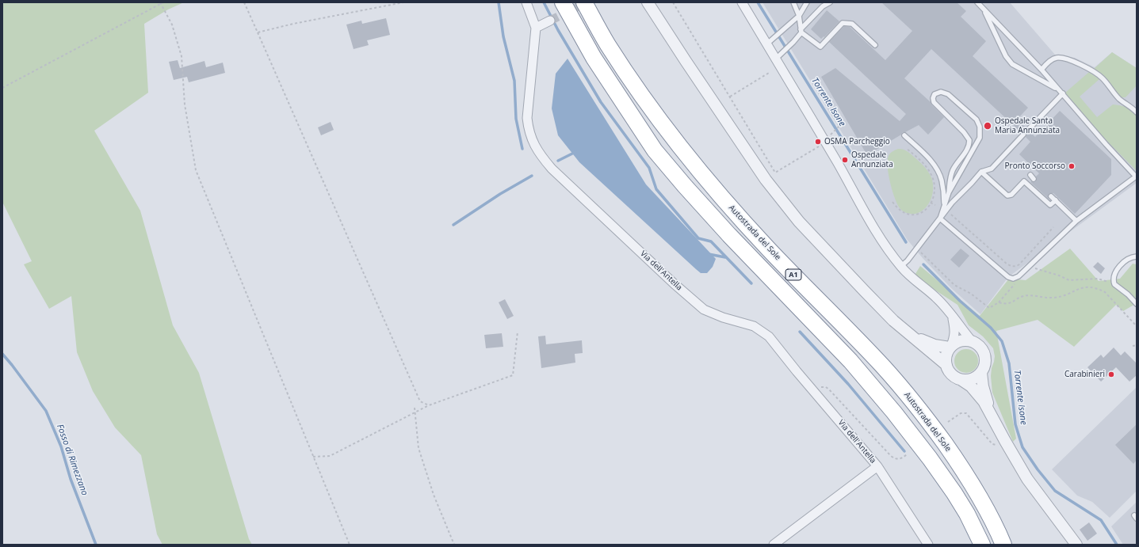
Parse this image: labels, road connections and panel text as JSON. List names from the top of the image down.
{
  "streets": {
    "highway": ["Autostrada del Sole", "A1"],
    "street": ["Via dell'Antella"]
  },
  "water": ["Torrente Isone", "Fosso di Rimezzano"],
  "places": [
    "Ospedale Santa Maria Annunziata",
    "OSMA Parcheggio",
    "Ospedale Annunziata",
    "Pronto Soccorso",
    "Carabinieri"
  ]
}
